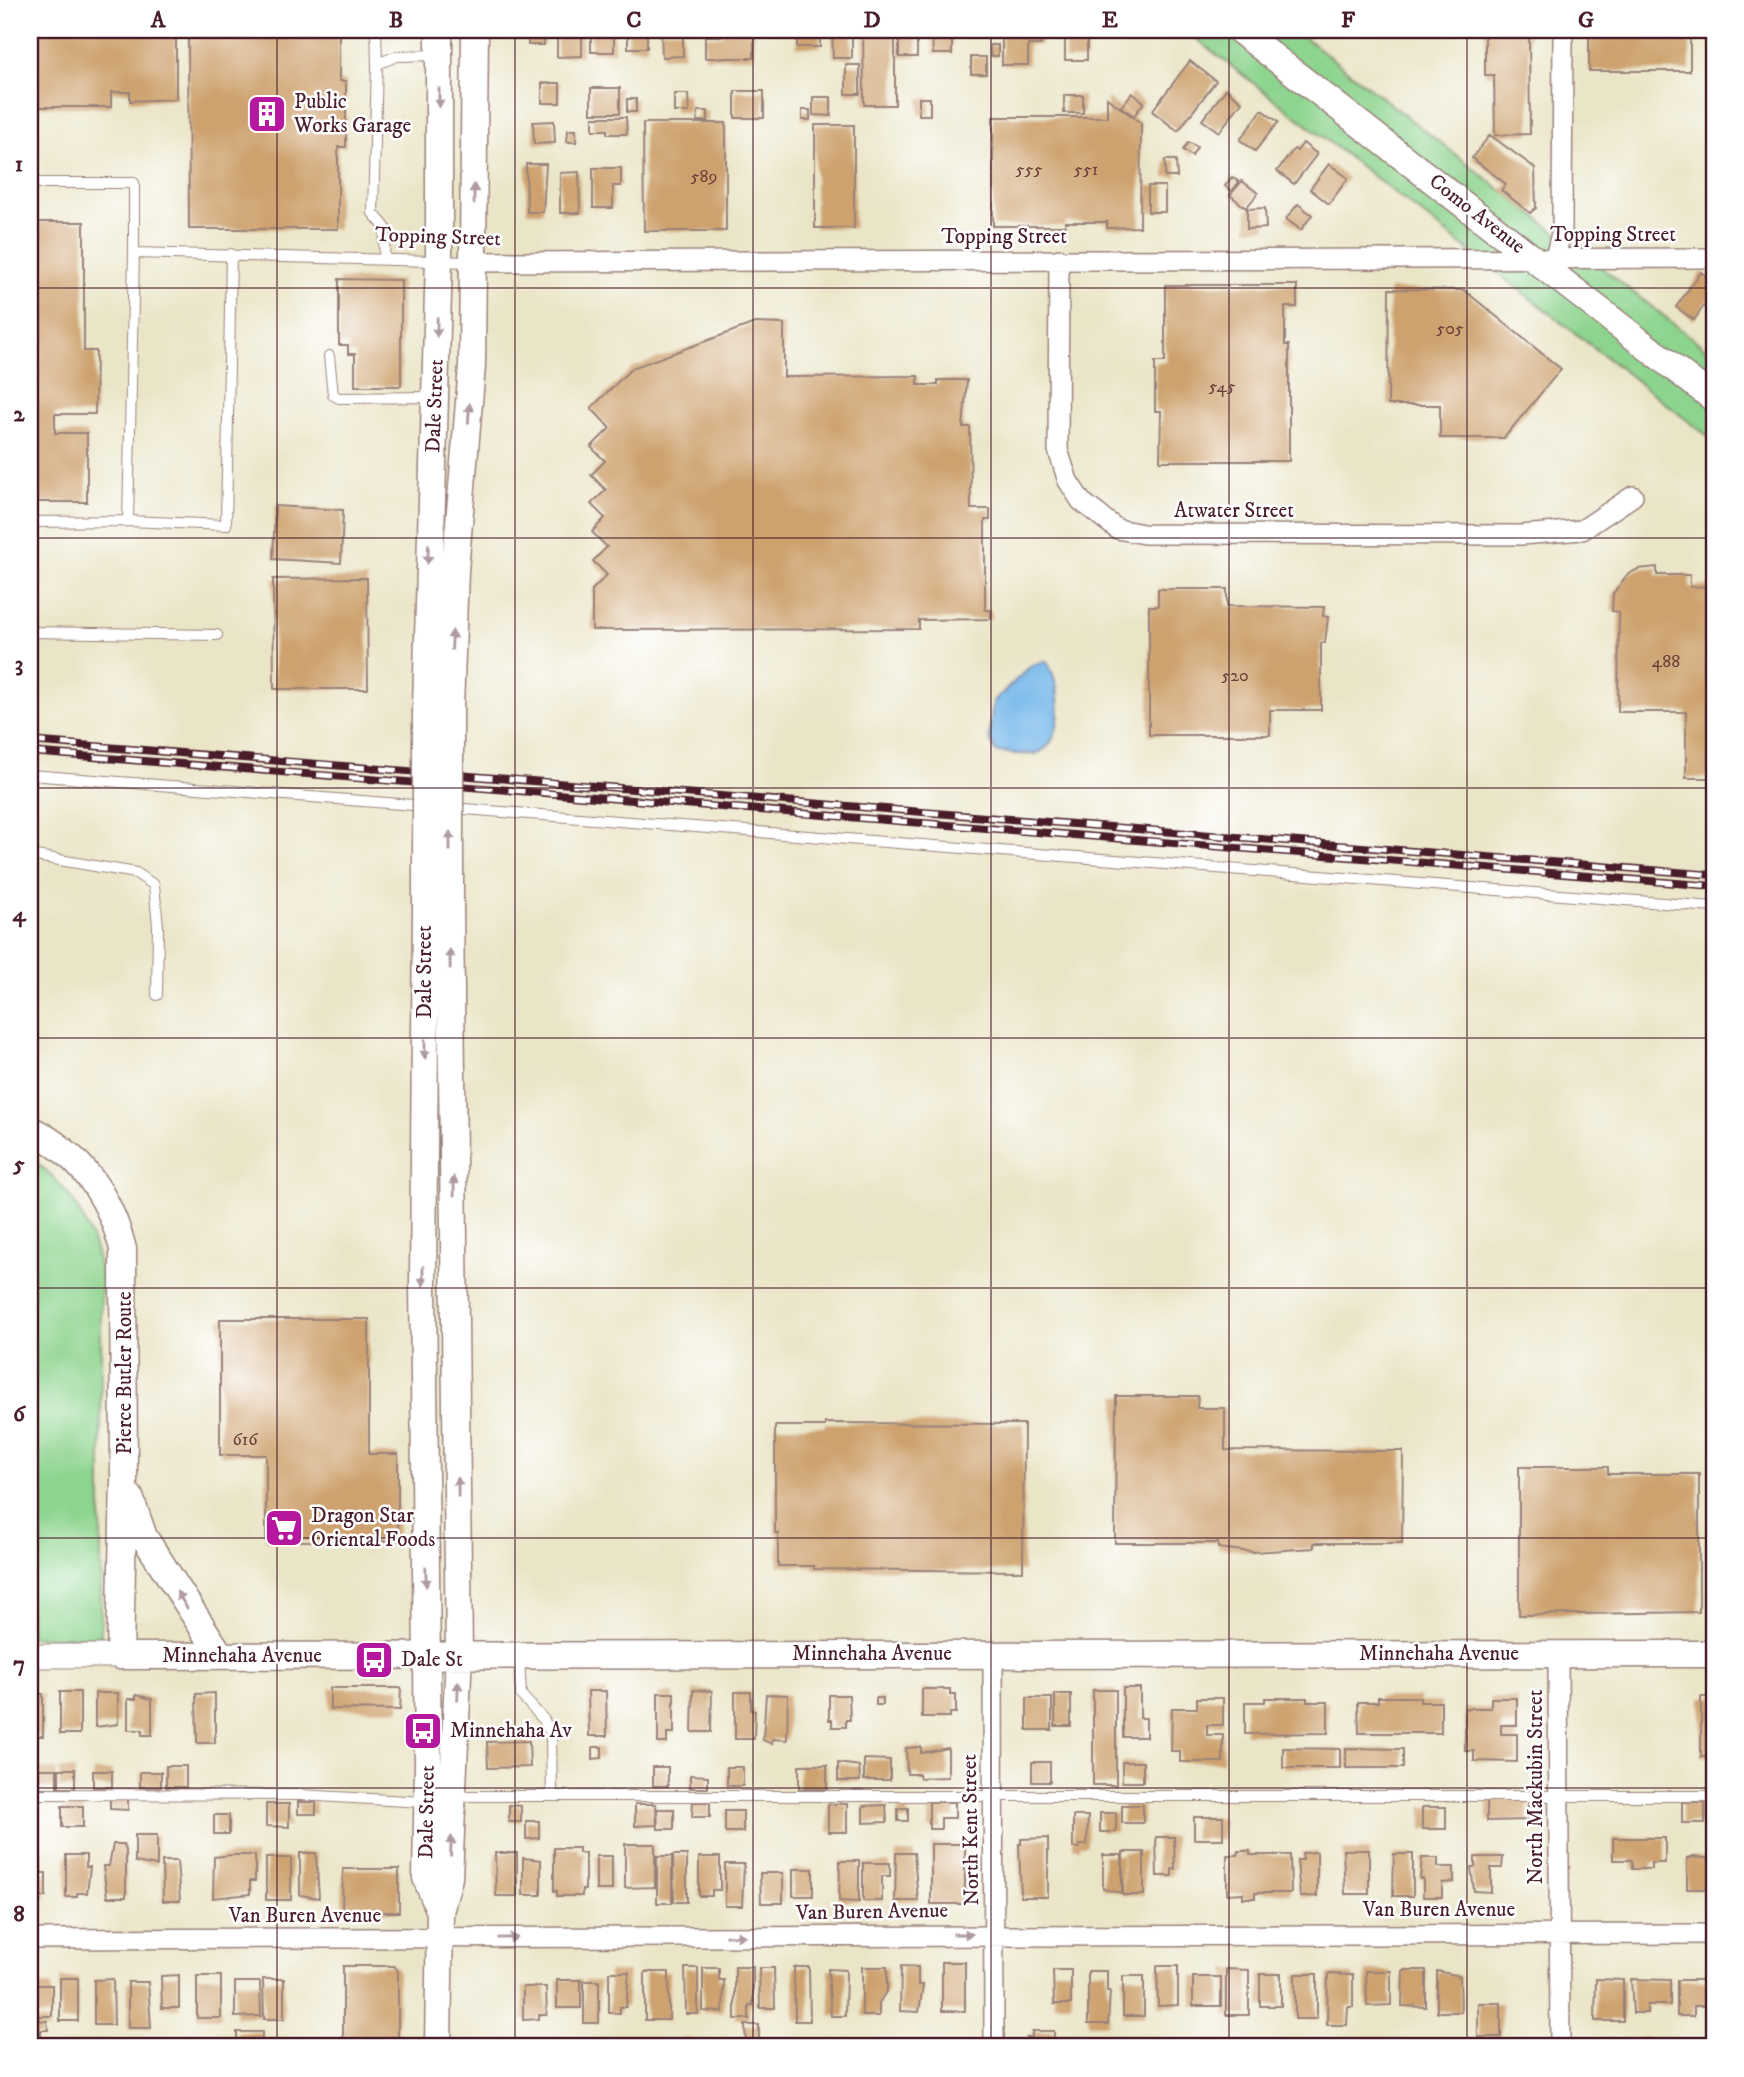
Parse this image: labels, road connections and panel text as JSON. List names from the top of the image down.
{
  "streets": {
    "main road": [
      "Como Avenue",
      "Dale Street",
      "Pierce Butler Route",
      "Minnehaha Avenue"
    ],
    "street": [
      "Topping Street",
      "Atwater Street",
      "North Mackubin Street",
      "North Kent Street",
      "Van Buren Avenue"
    ]
  },
  "crossings": [
    ["Como Avenue", "Topping Street"],
    ["Topping Street", "Dale Street"],
    ["Topping Street", "Atwater Street"],
    ["Dale Street", "Minnehaha Avenue"],
    ["Dale Street", "Van Buren Avenue"],
    ["Pierce Butler Route", "Minnehaha Avenue"],
    ["Minnehaha Avenue", "North Mackubin Street"],
    ["Minnehaha Avenue", "North Kent Street"],
    ["North Mackubin Street", "Van Buren Avenue"],
    ["North Kent Street", "Van Buren Avenue"]
  ],
  "places": {
    "building": ["Public Works Garage"],
    "supermarket": ["Dragon Star Oriental Foods"],
    "bus stop": ["Dale St", "Minnehaha Av"]
  },
  "house_numbers": [
    "555",
    "551",
    "589",
    "505",
    "545",
    "488",
    "520",
    "616"
  ],
  "grid": {
    "columns": [
      "A",
      "B",
      "C",
      "D",
      "E",
      "F",
      "G"
    ],
    "rows": [
      "1",
      "2",
      "3",
      "4",
      "5",
      "6",
      "7",
      "8"
    ]
  }
}
